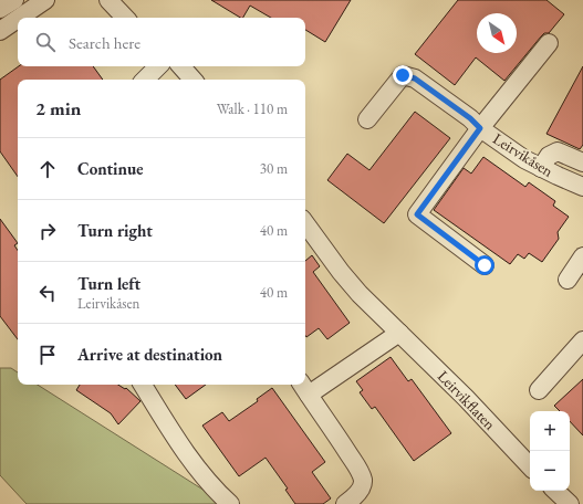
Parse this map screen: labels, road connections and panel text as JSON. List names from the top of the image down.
{
  "streets": {
    "street": ["Leirvikåsen", "Leirvikflaten"]
  },
  "north": "bottom right",
  "page": {
    "search": "Search here",
    "heading": ["2 min", "Walk · 110 m"],
    "list": [
      ["Continue", "30 m"],
      ["Turn right", "40 m"],
      ["Turn left", "Leirvikåsen", "40 m"],
      "Arrive at destination"
    ],
    "map_buttons": ["+", "−"]
  }
}
